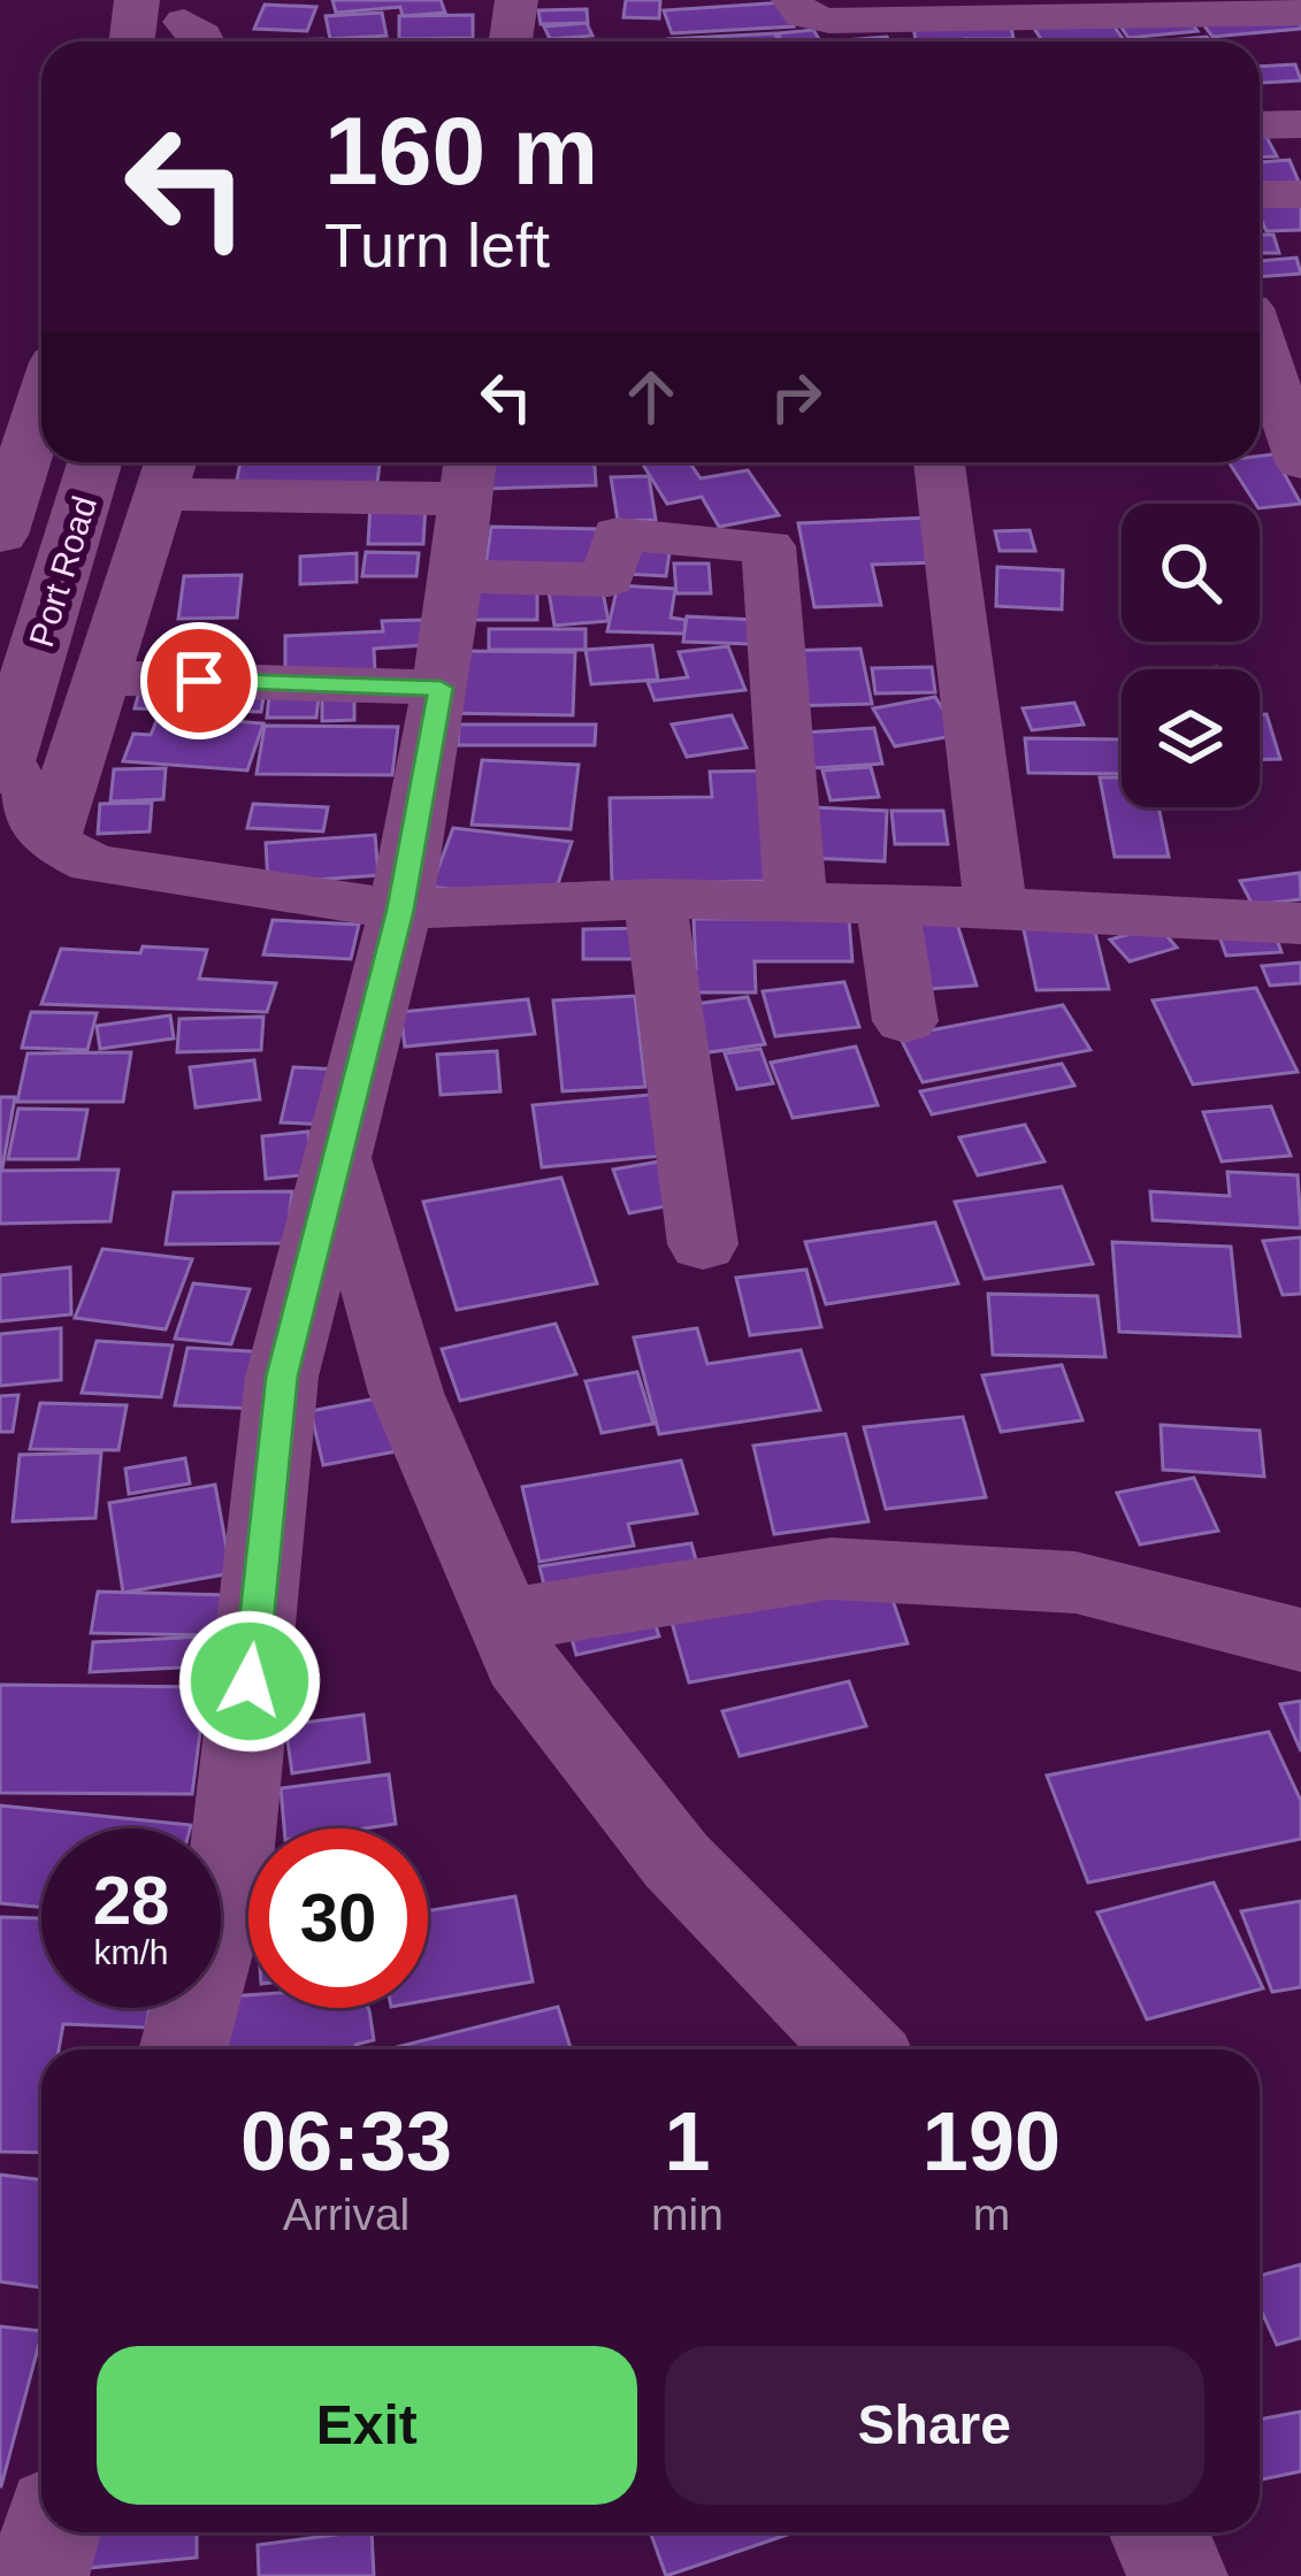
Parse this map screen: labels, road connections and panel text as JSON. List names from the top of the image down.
{
  "streets": {
    "street": ["Port Road"]
  },
  "page": {
    "turn": ["160 m", "Turn left"],
    "speed": "28 km/h",
    "limit": "30",
    "eta": [
      "06:33",
      "Arrival",
      "1",
      "min",
      "190",
      "m"
    ],
    "buttons": ["Exit", "Share"]
  }
}
